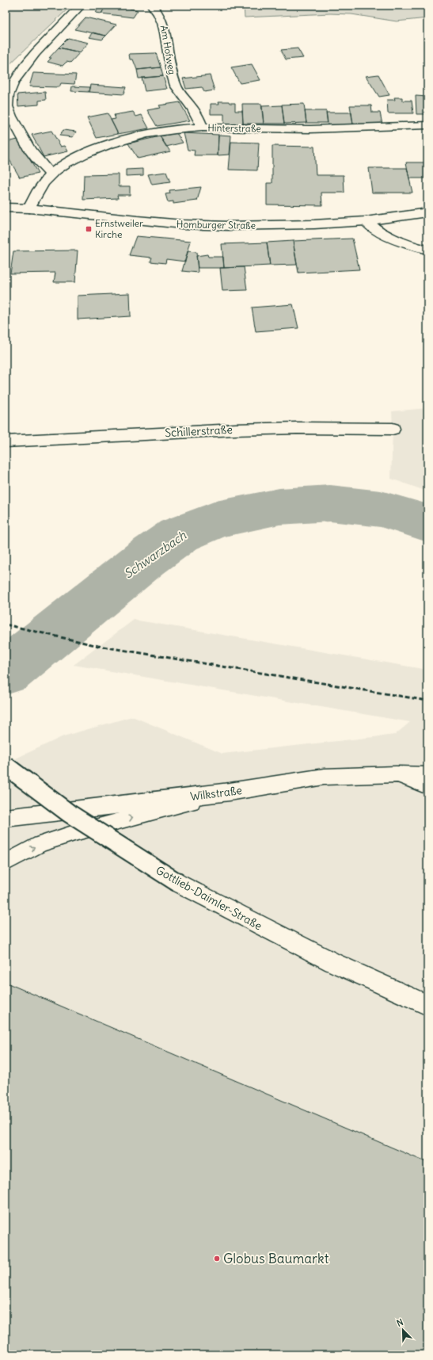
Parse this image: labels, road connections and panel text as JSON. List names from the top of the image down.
{
  "streets": {
    "street": [
      "Am Hofweg",
      "Hinterstraße",
      "Homburger Straße",
      "Schillerstraße",
      "Wilkstraße",
      "Gottlieb-Daimler-Straße"
    ]
  },
  "crossings": [
    ["Am Hofweg", "Hinterstraße"],
    ["Hinterstraße", "Homburger Straße"]
  ],
  "water": ["Schwarzbach"],
  "places": {
    "transit": ["Ernstweiler Kirche"],
    "other": ["Globus Baumarkt"]
  },
  "north": "top left"
}
